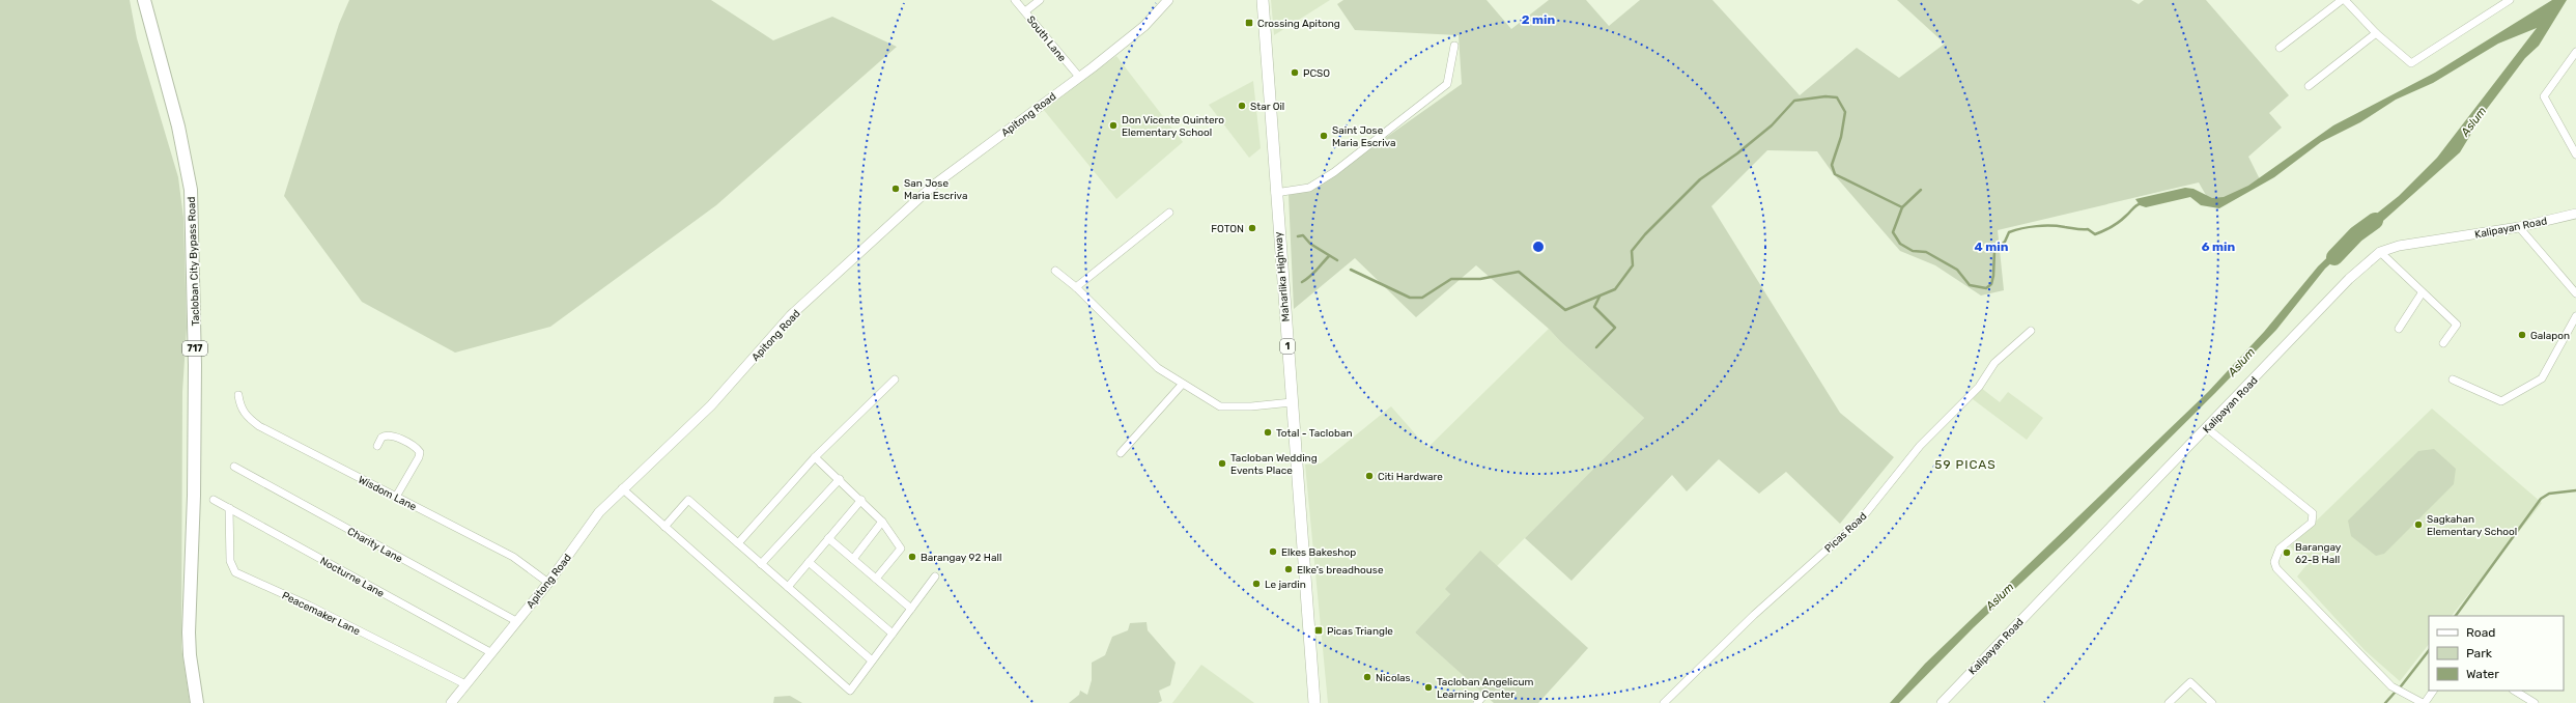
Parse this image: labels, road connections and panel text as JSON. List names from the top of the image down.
{
  "streets": {
    "highway": ["Tacloban City Bypass Road", "717"],
    "main road": ["Maharlika Highway", "1"],
    "street": [
      "South Lane",
      "Apitong Road",
      "Kalipayan Road",
      "Wisdom Lane",
      "Picas Road",
      "Charity Lane",
      "Nocturne Lane",
      "Peacemaker Lane"
    ]
  },
  "crossings": [
    ["South Lane", "Apitong Road"],
    ["Apitong Road", "Wisdom Lane"],
    ["Apitong Road", "Charity Lane"],
    ["Apitong Road", "Nocturne Lane"],
    ["Apitong Road", "Peacemaker Lane"],
    ["Nocturne Lane", "Peacemaker Lane"]
  ],
  "districts": ["59 PICAS"],
  "water": ["Aslum"],
  "places": {
    "transit": ["Crossing Apitong", "Picas Triangle"],
    "other": [
      "PCSO",
      "Star Oil",
      "Don Vicente Quintero Elementary School",
      "Saint Jose Maria Escriva",
      "San Jose Maria Escriva",
      "FOTON",
      "Galapon",
      "Total - Tacloban",
      "Tacloban Wedding Events Place",
      "Citi Hardware",
      "Sagkahan Elementary School",
      "Elkes Bakeshop",
      "Barangay 62-B Hall",
      "Barangay 92 Hall",
      "Elke's breadhouse",
      "Le jardin",
      "Nicolas",
      "Tacloban Angelicum Learning Center"
    ]
  },
  "legend": ["Road", "Park", "Water"],
  "rings": ["2 min", "4 min", "6 min"]
}
